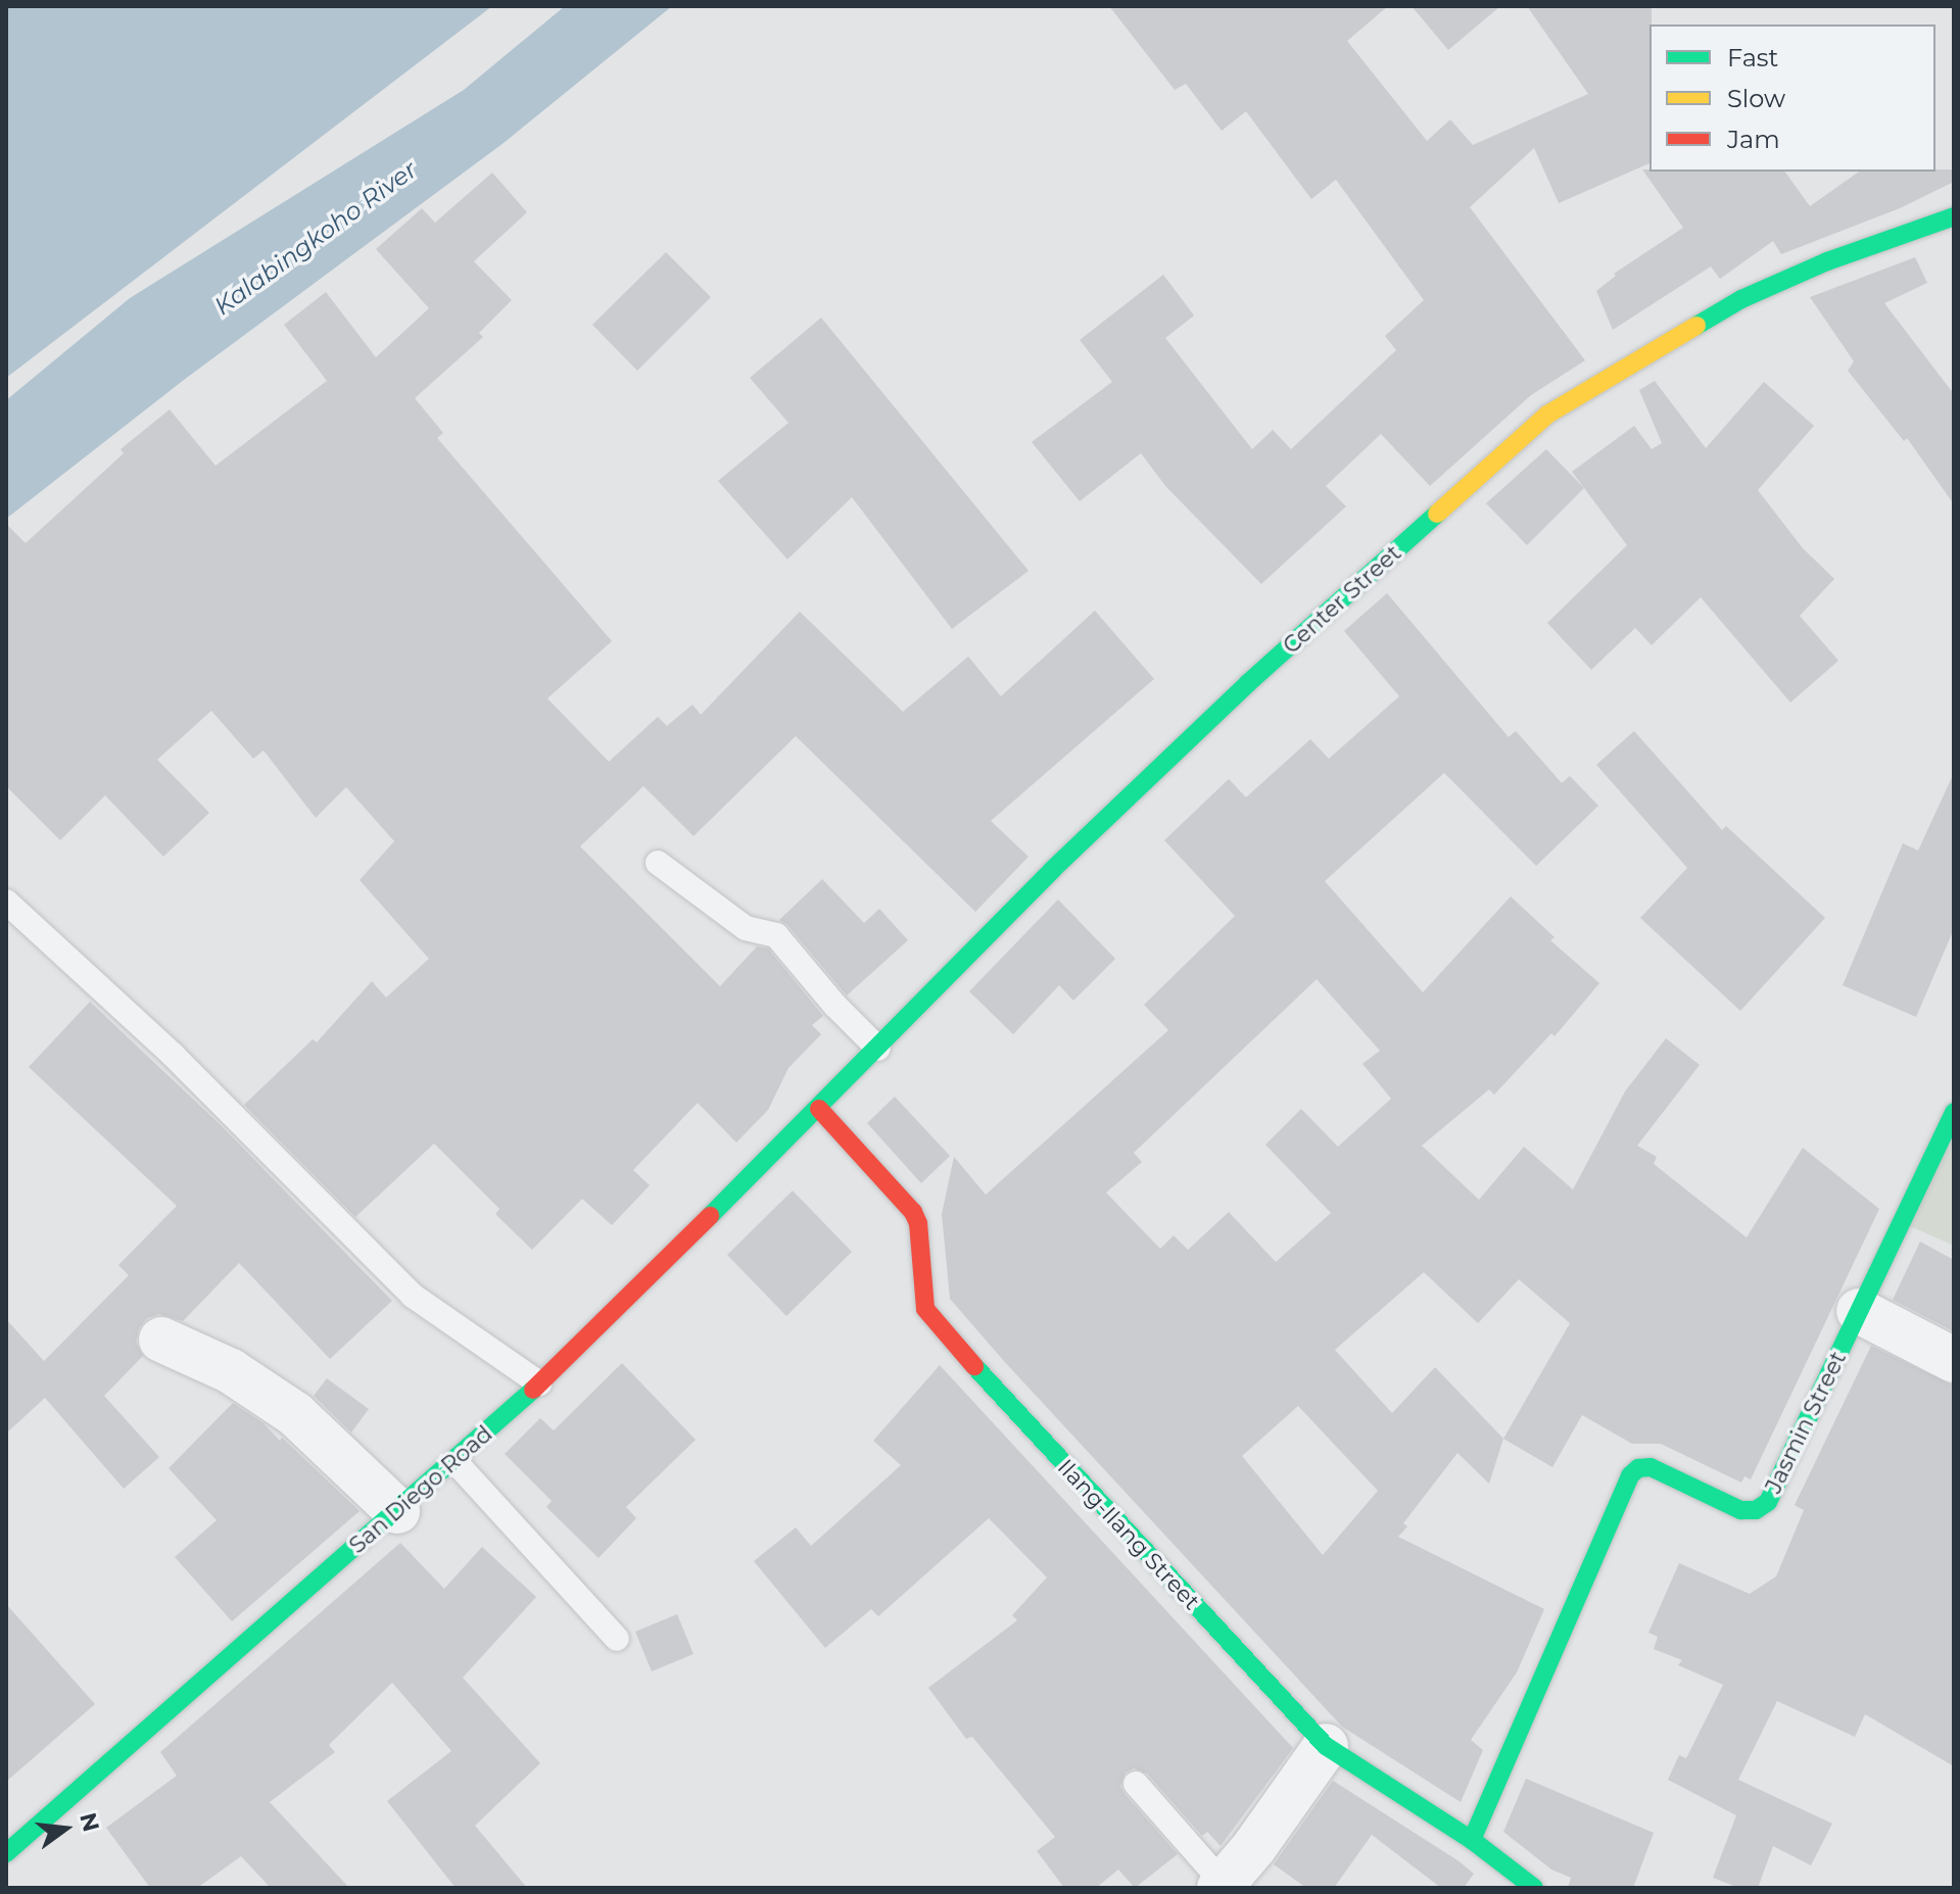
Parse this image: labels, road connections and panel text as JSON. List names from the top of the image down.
{
  "streets": {
    "street": [
      "Center Street",
      "Jasmin Street",
      "San Diego Road",
      "Ilang-Ilang Street"
    ]
  },
  "crossings": [
    ["Center Street", "San Diego Road"],
    ["Center Street", "Ilang-Ilang Street"],
    ["Jasmin Street", "Ilang-Ilang Street"],
    ["San Diego Road", "Ilang-Ilang Street"]
  ],
  "water": ["Kalabingkoho River"],
  "legend": ["Fast", "Slow", "Jam"],
  "north": "right"
}
